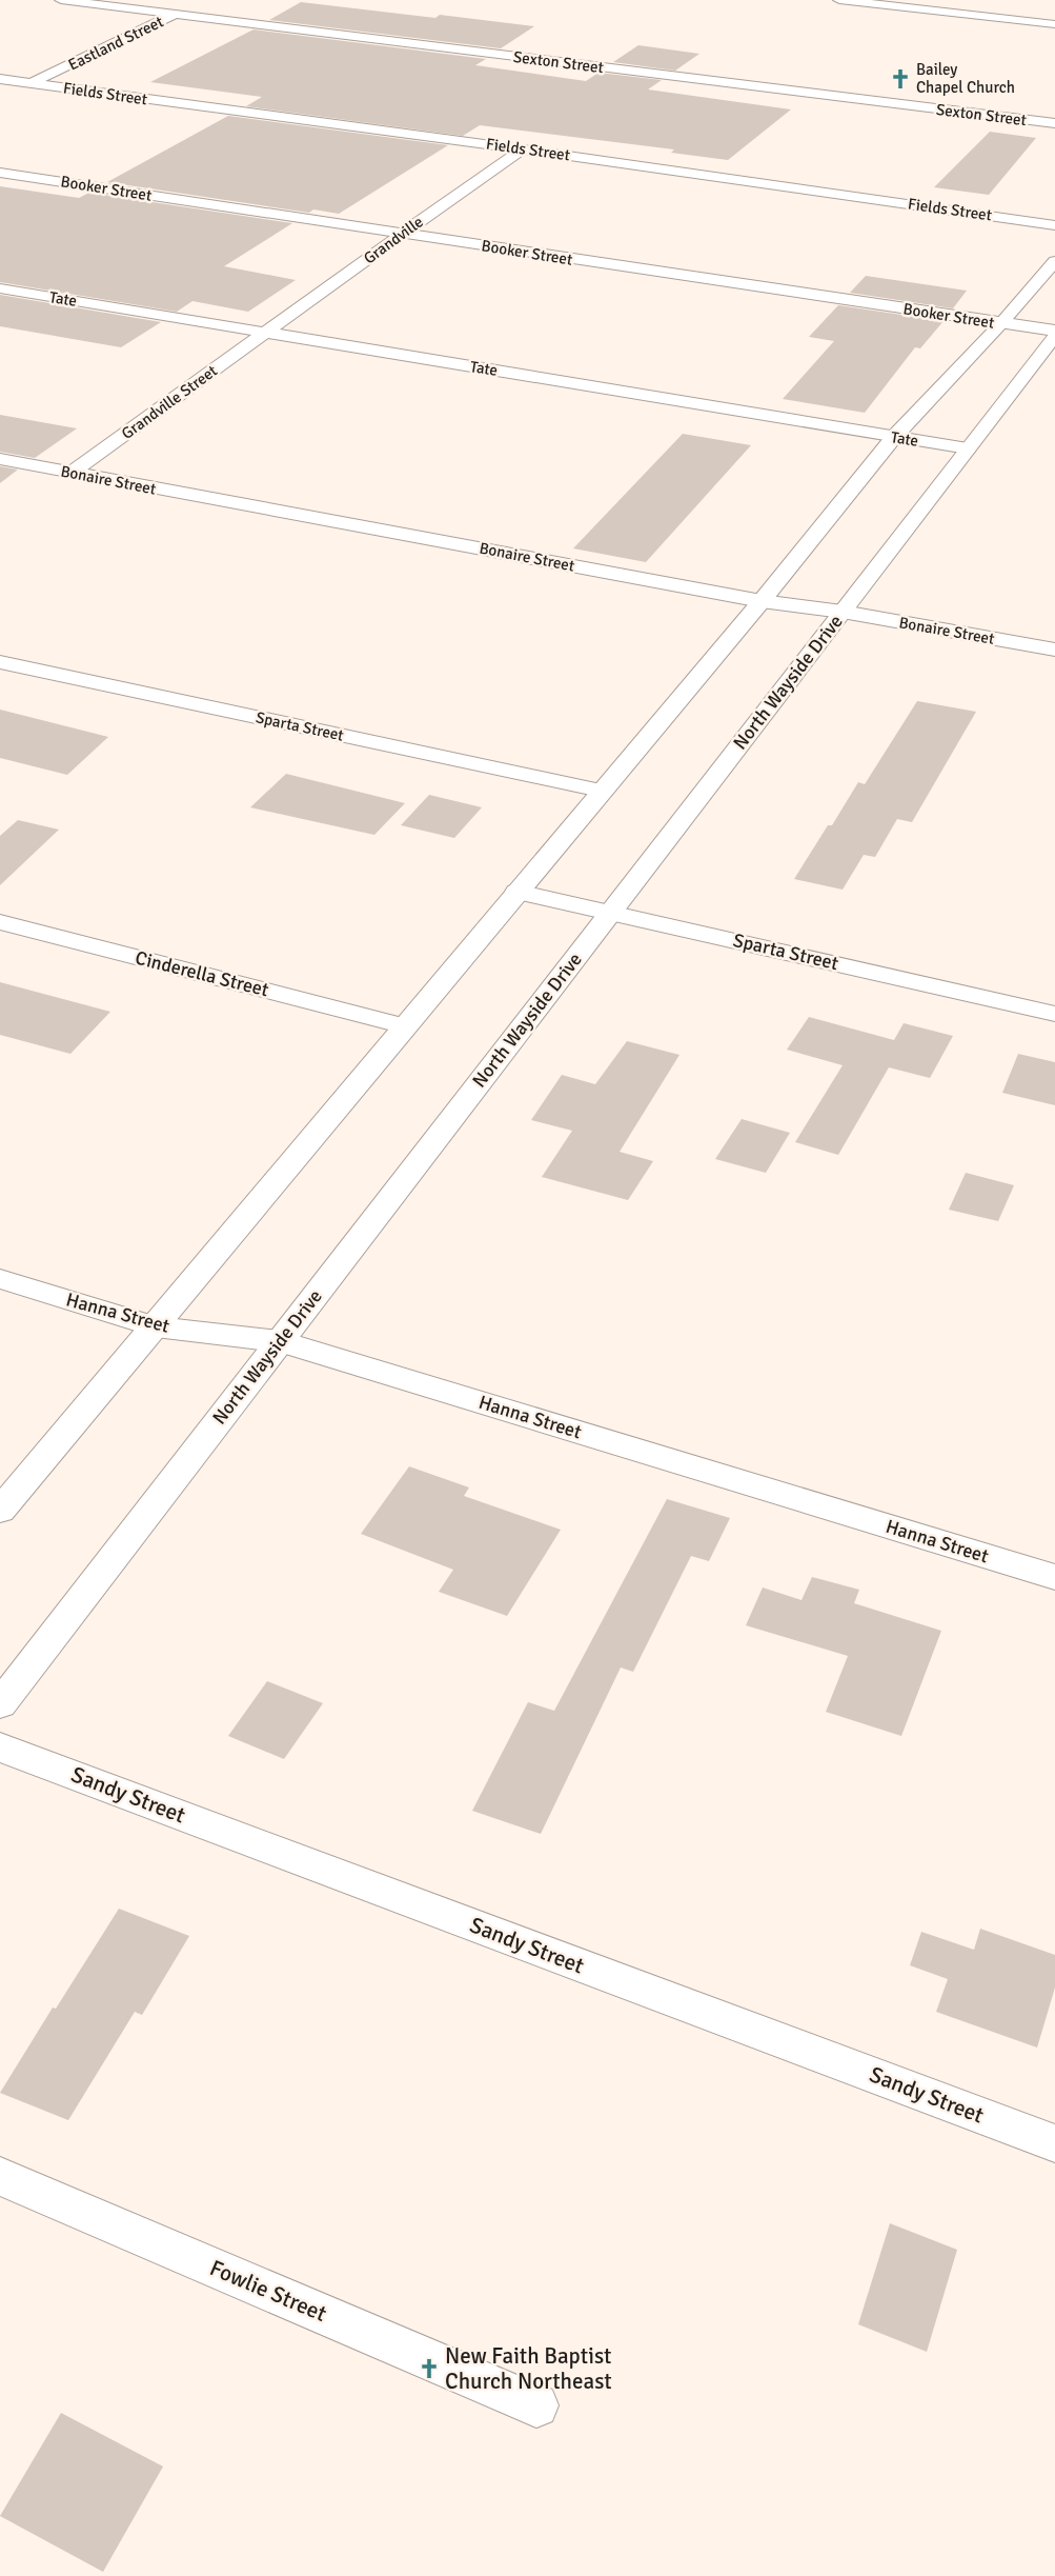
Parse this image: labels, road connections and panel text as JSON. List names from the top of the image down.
{
  "streets": {
    "street": [
      "Eastland Street",
      "Sexton Street",
      "Fields Street",
      "Booker Street",
      "Grandville",
      "Tate",
      "Grandville Street",
      "Bonaire Street",
      "North Wayside Drive",
      "Sparta Street",
      "Cinderella Street",
      "Hanna Street",
      "Sandy Street",
      "Fowlie Street"
    ]
  },
  "crossings": [
    ["Eastland Street", "Sexton Street"],
    ["Eastland Street", "Fields Street"],
    ["Fields Street", "Grandville"],
    ["Booker Street", "Grandville"],
    ["Grandville", "Tate"],
    ["Grandville", "Grandville Street"],
    ["Tate", "Grandville Street"],
    ["Tate", "North Wayside Drive"],
    ["Grandville Street", "Bonaire Street"],
    ["Bonaire Street", "North Wayside Drive"],
    ["North Wayside Drive", "Sparta Street"],
    ["North Wayside Drive", "Hanna Street"]
  ],
  "places": {
    "church": ["Bailey Chapel Church", "New Faith Baptist Church Northeast"]
  }
}
